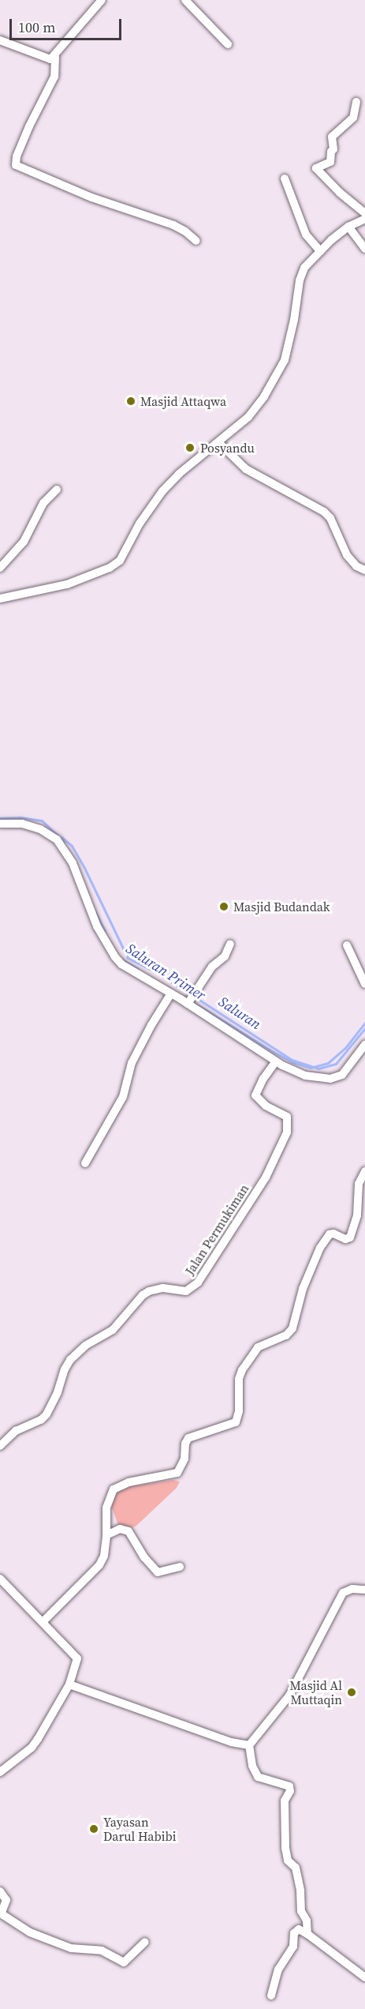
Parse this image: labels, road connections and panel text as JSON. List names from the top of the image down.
{
  "streets": {
    "street": ["Jalan Permukiman"]
  },
  "water": ["Saluran Primer", "Saluran"],
  "places": [
    "Masjid Attaqwa",
    "Posyandu",
    "Masjid Budandak",
    "Masjid Al Muttaqin",
    "Yayasan Darul Habibi"
  ],
  "scale_bar": "100 m"
}
